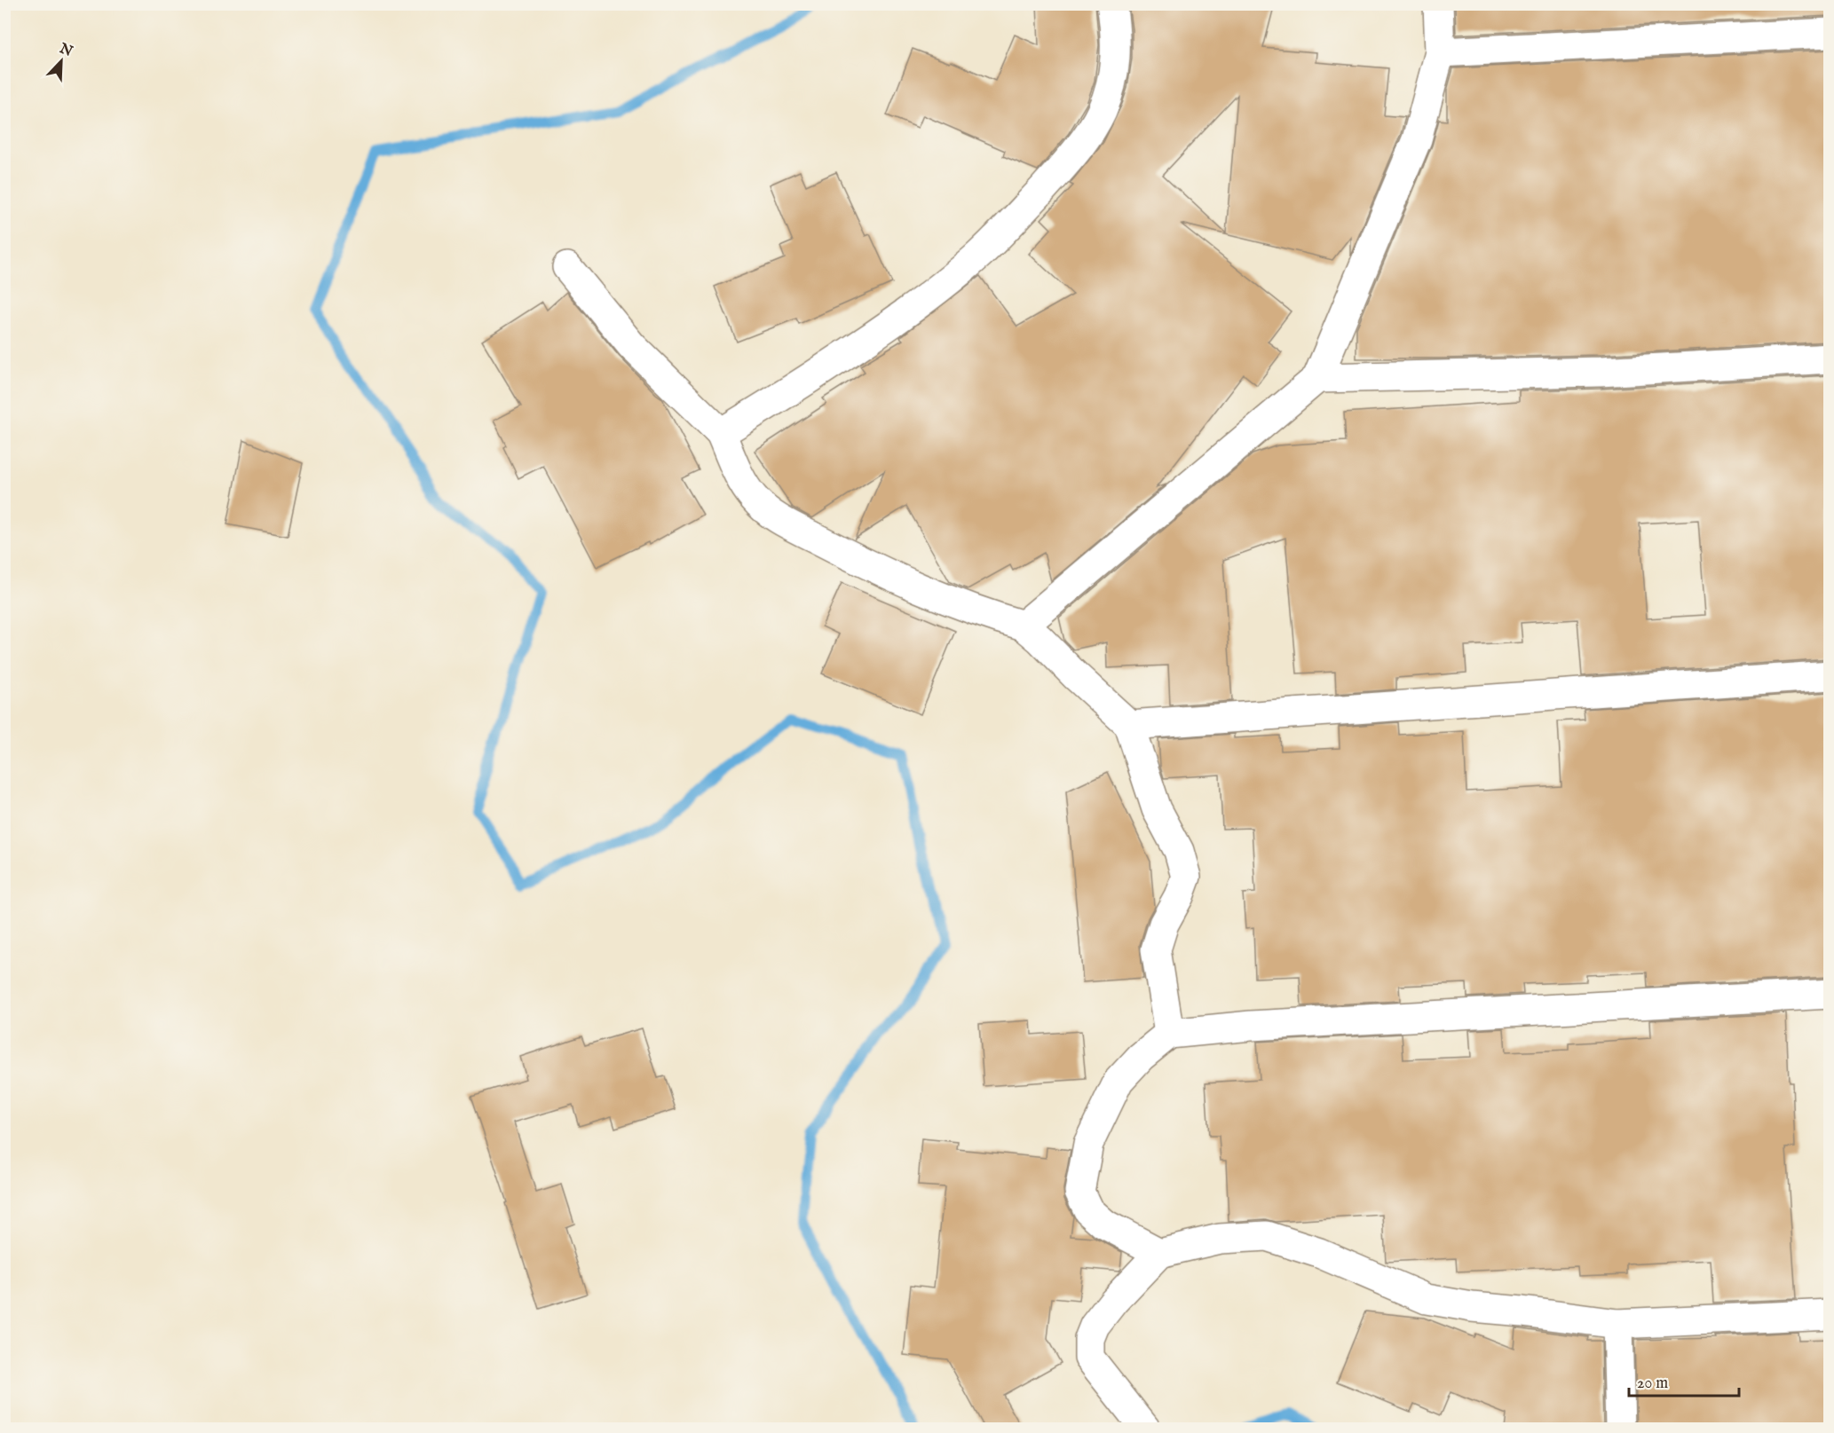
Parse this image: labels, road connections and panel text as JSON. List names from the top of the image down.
{
  "scale_bar": "20 m",
  "north": "top right"
}
